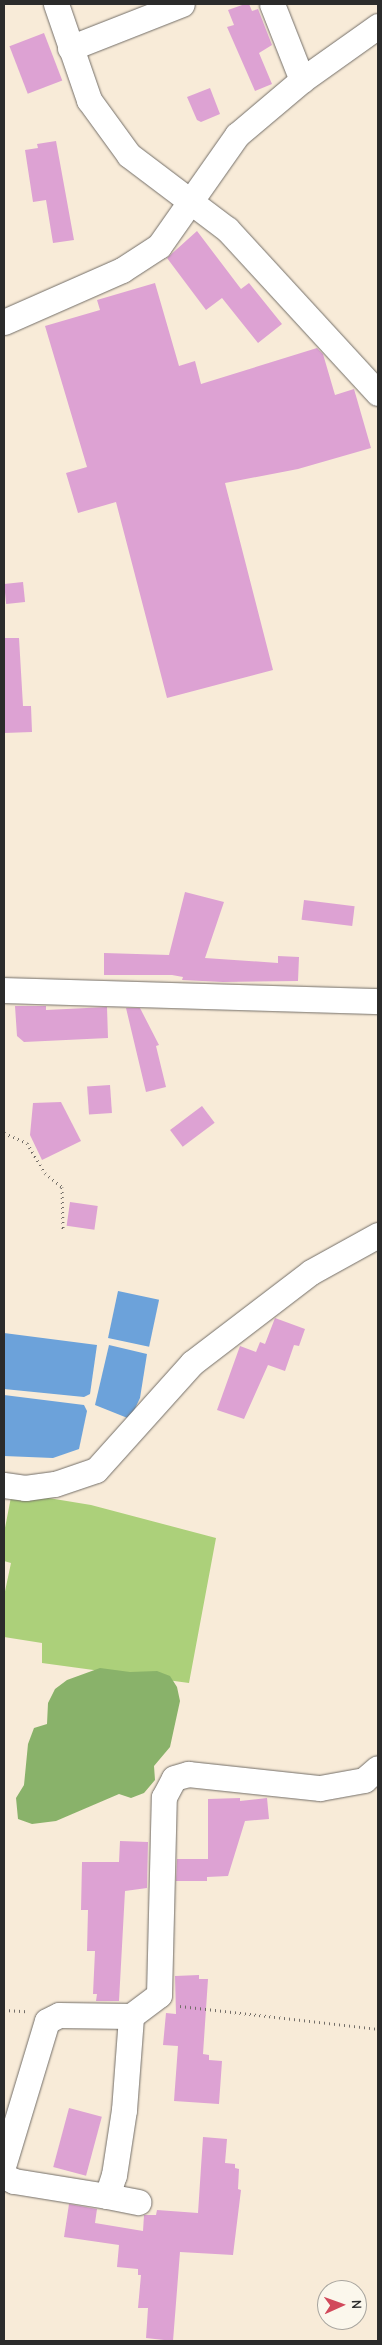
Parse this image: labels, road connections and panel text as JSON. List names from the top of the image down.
{
  "north": "right"
}
